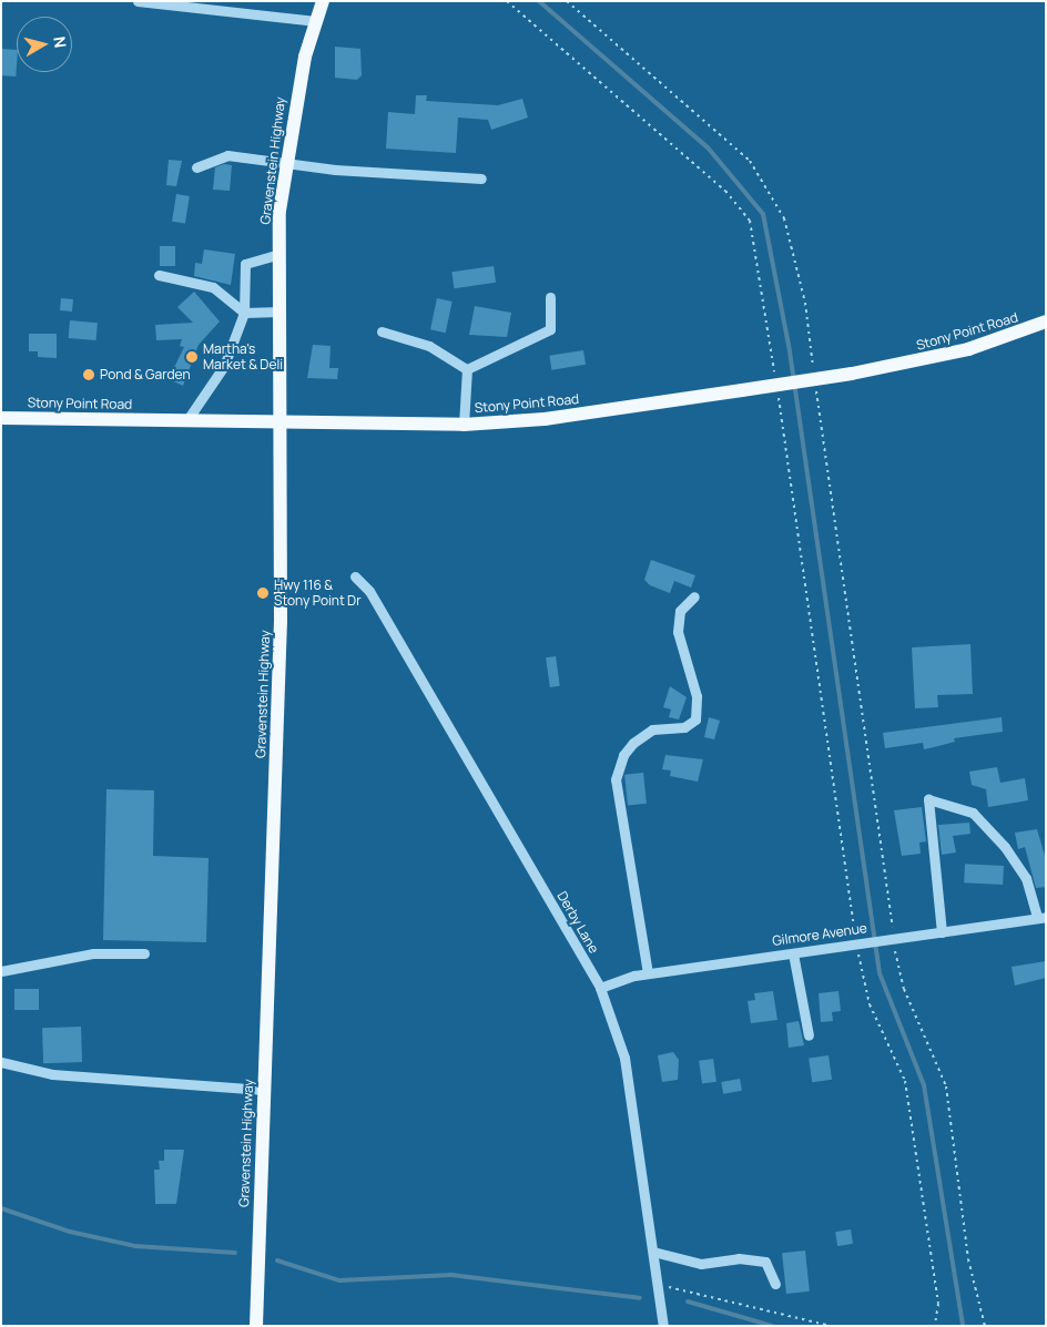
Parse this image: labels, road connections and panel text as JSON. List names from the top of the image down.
{
  "streets": {
    "main road": ["Gravenstein Highway", "Stony Point Road"],
    "street": ["Derby Lane", "Gilmore Avenue"]
  },
  "crossings": [
    ["Gravenstein Highway", "Stony Point Road"],
    ["Derby Lane", "Gilmore Avenue"]
  ],
  "places": ["Martha's Market & Deli", "Pond & Garden", "Hwy 116 & Stony Point Dr"],
  "north": "right"
}
